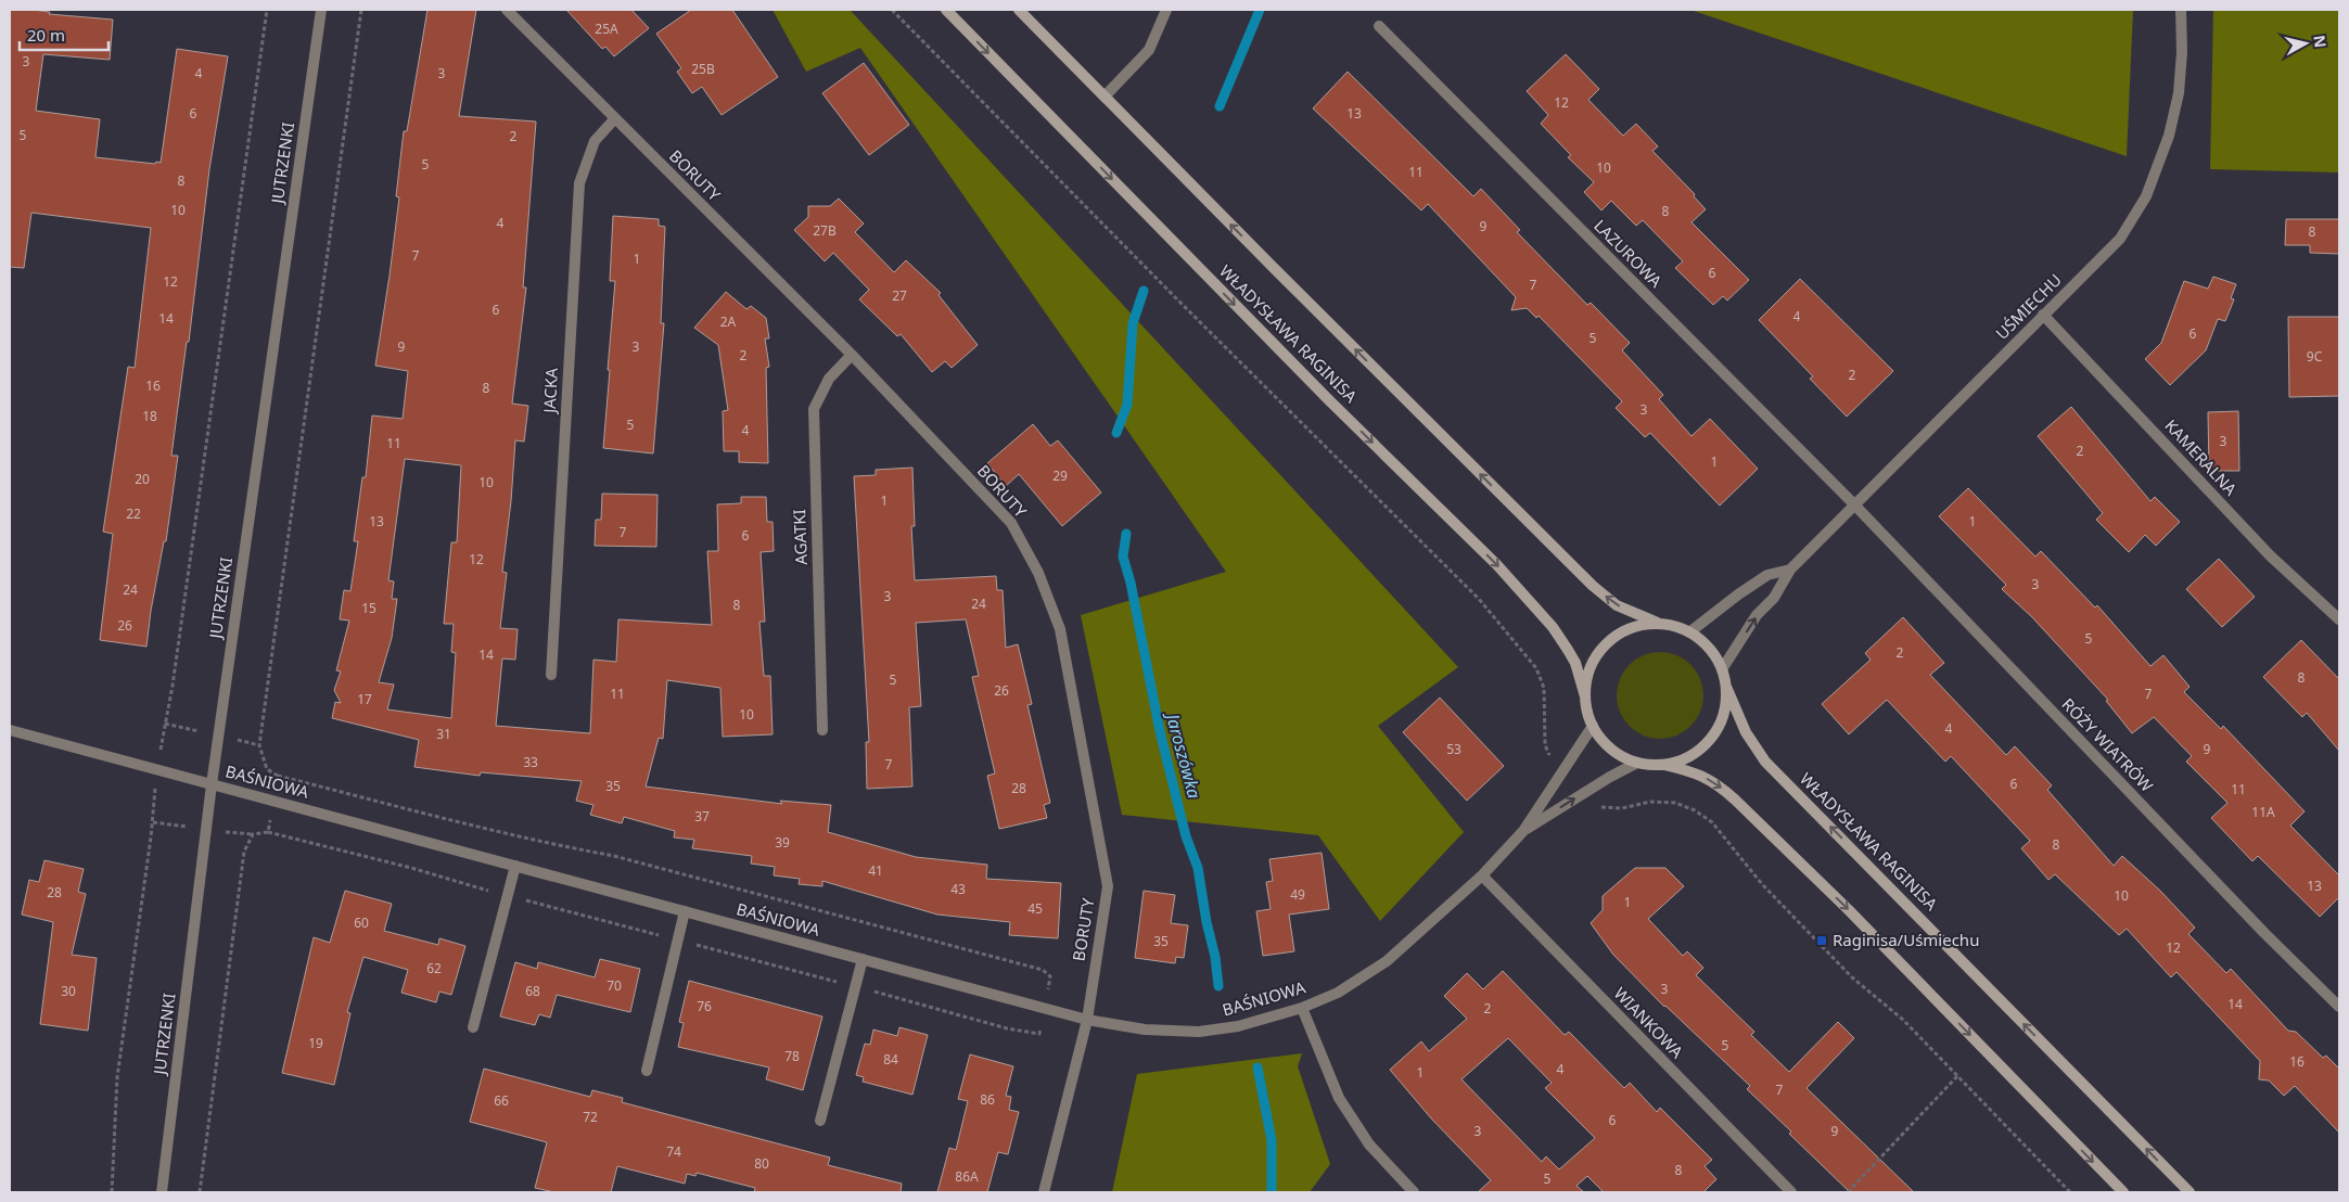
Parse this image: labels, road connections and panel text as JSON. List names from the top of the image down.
{
  "streets": {
    "main road": ["WŁADYSŁAWA RAGINISA"],
    "street": [
      "JUTRZENKI",
      "BORUTY",
      "LAZUROWA",
      "UŚMIECHU",
      "JACKA",
      "KAMERALNA",
      "AGATKI",
      "RÓŻY WIATRÓW",
      "BAŚNIOWA",
      "WIANKOWA"
    ]
  },
  "crossings": [
    ["JUTRZENKI", "BAŚNIOWA"],
    ["BORUTY", "JACKA"],
    ["BORUTY", "AGATKI"],
    ["BORUTY", "BAŚNIOWA"],
    ["LAZUROWA", "UŚMIECHU"],
    ["LAZUROWA", "RÓŻY WIATRÓW"],
    ["UŚMIECHU", "WŁADYSŁAWA RAGINISA"],
    ["UŚMIECHU", "KAMERALNA"],
    ["UŚMIECHU", "RÓŻY WIATRÓW"],
    ["UŚMIECHU", "BAŚNIOWA"],
    ["WŁADYSŁAWA RAGINISA", "BAŚNIOWA"],
    ["BAŚNIOWA", "WIANKOWA"]
  ],
  "water": ["Jaroszówka"],
  "places": {
    "transit": ["Raginisa/Uśmiechu"]
  },
  "house_numbers": [
    "25A",
    "3",
    "25B",
    "4",
    "3",
    "12",
    "6",
    "13",
    "5",
    "2",
    "5",
    "10",
    "11",
    "8",
    "10",
    "8",
    "4",
    "9",
    "27B",
    "8",
    "7",
    "1",
    "6",
    "12",
    "7",
    "27",
    "6",
    "4",
    "14",
    "2A",
    "6",
    "5",
    "9",
    "3",
    "2",
    "9C",
    "2",
    "16",
    "8",
    "3",
    "18",
    "5",
    "4",
    "3",
    "11",
    "2",
    "1",
    "29",
    "20",
    "10",
    "1",
    "22",
    "13",
    "1",
    "7",
    "6",
    "12",
    "3",
    "24",
    "3",
    "24",
    "8",
    "15",
    "26",
    "5",
    "2",
    "14",
    "8",
    "5",
    "26",
    "11",
    "7",
    "17",
    "10",
    "4",
    "31",
    "53",
    "9",
    "33",
    "7",
    "6",
    "35",
    "28",
    "11",
    "11A",
    "37",
    "39",
    "8",
    "41",
    "13",
    "43",
    "28",
    "49",
    "10",
    "1",
    "45",
    "60",
    "35",
    "12",
    "62",
    "70",
    "3",
    "30",
    "68",
    "14",
    "76",
    "2",
    "19",
    "5",
    "78",
    "84",
    "16",
    "4",
    "1",
    "7",
    "86",
    "66",
    "72",
    "6",
    "3",
    "9",
    "74",
    "80",
    "8",
    "86A",
    "5"
  ],
  "scale_bar": "20 m",
  "north": "right"
}
